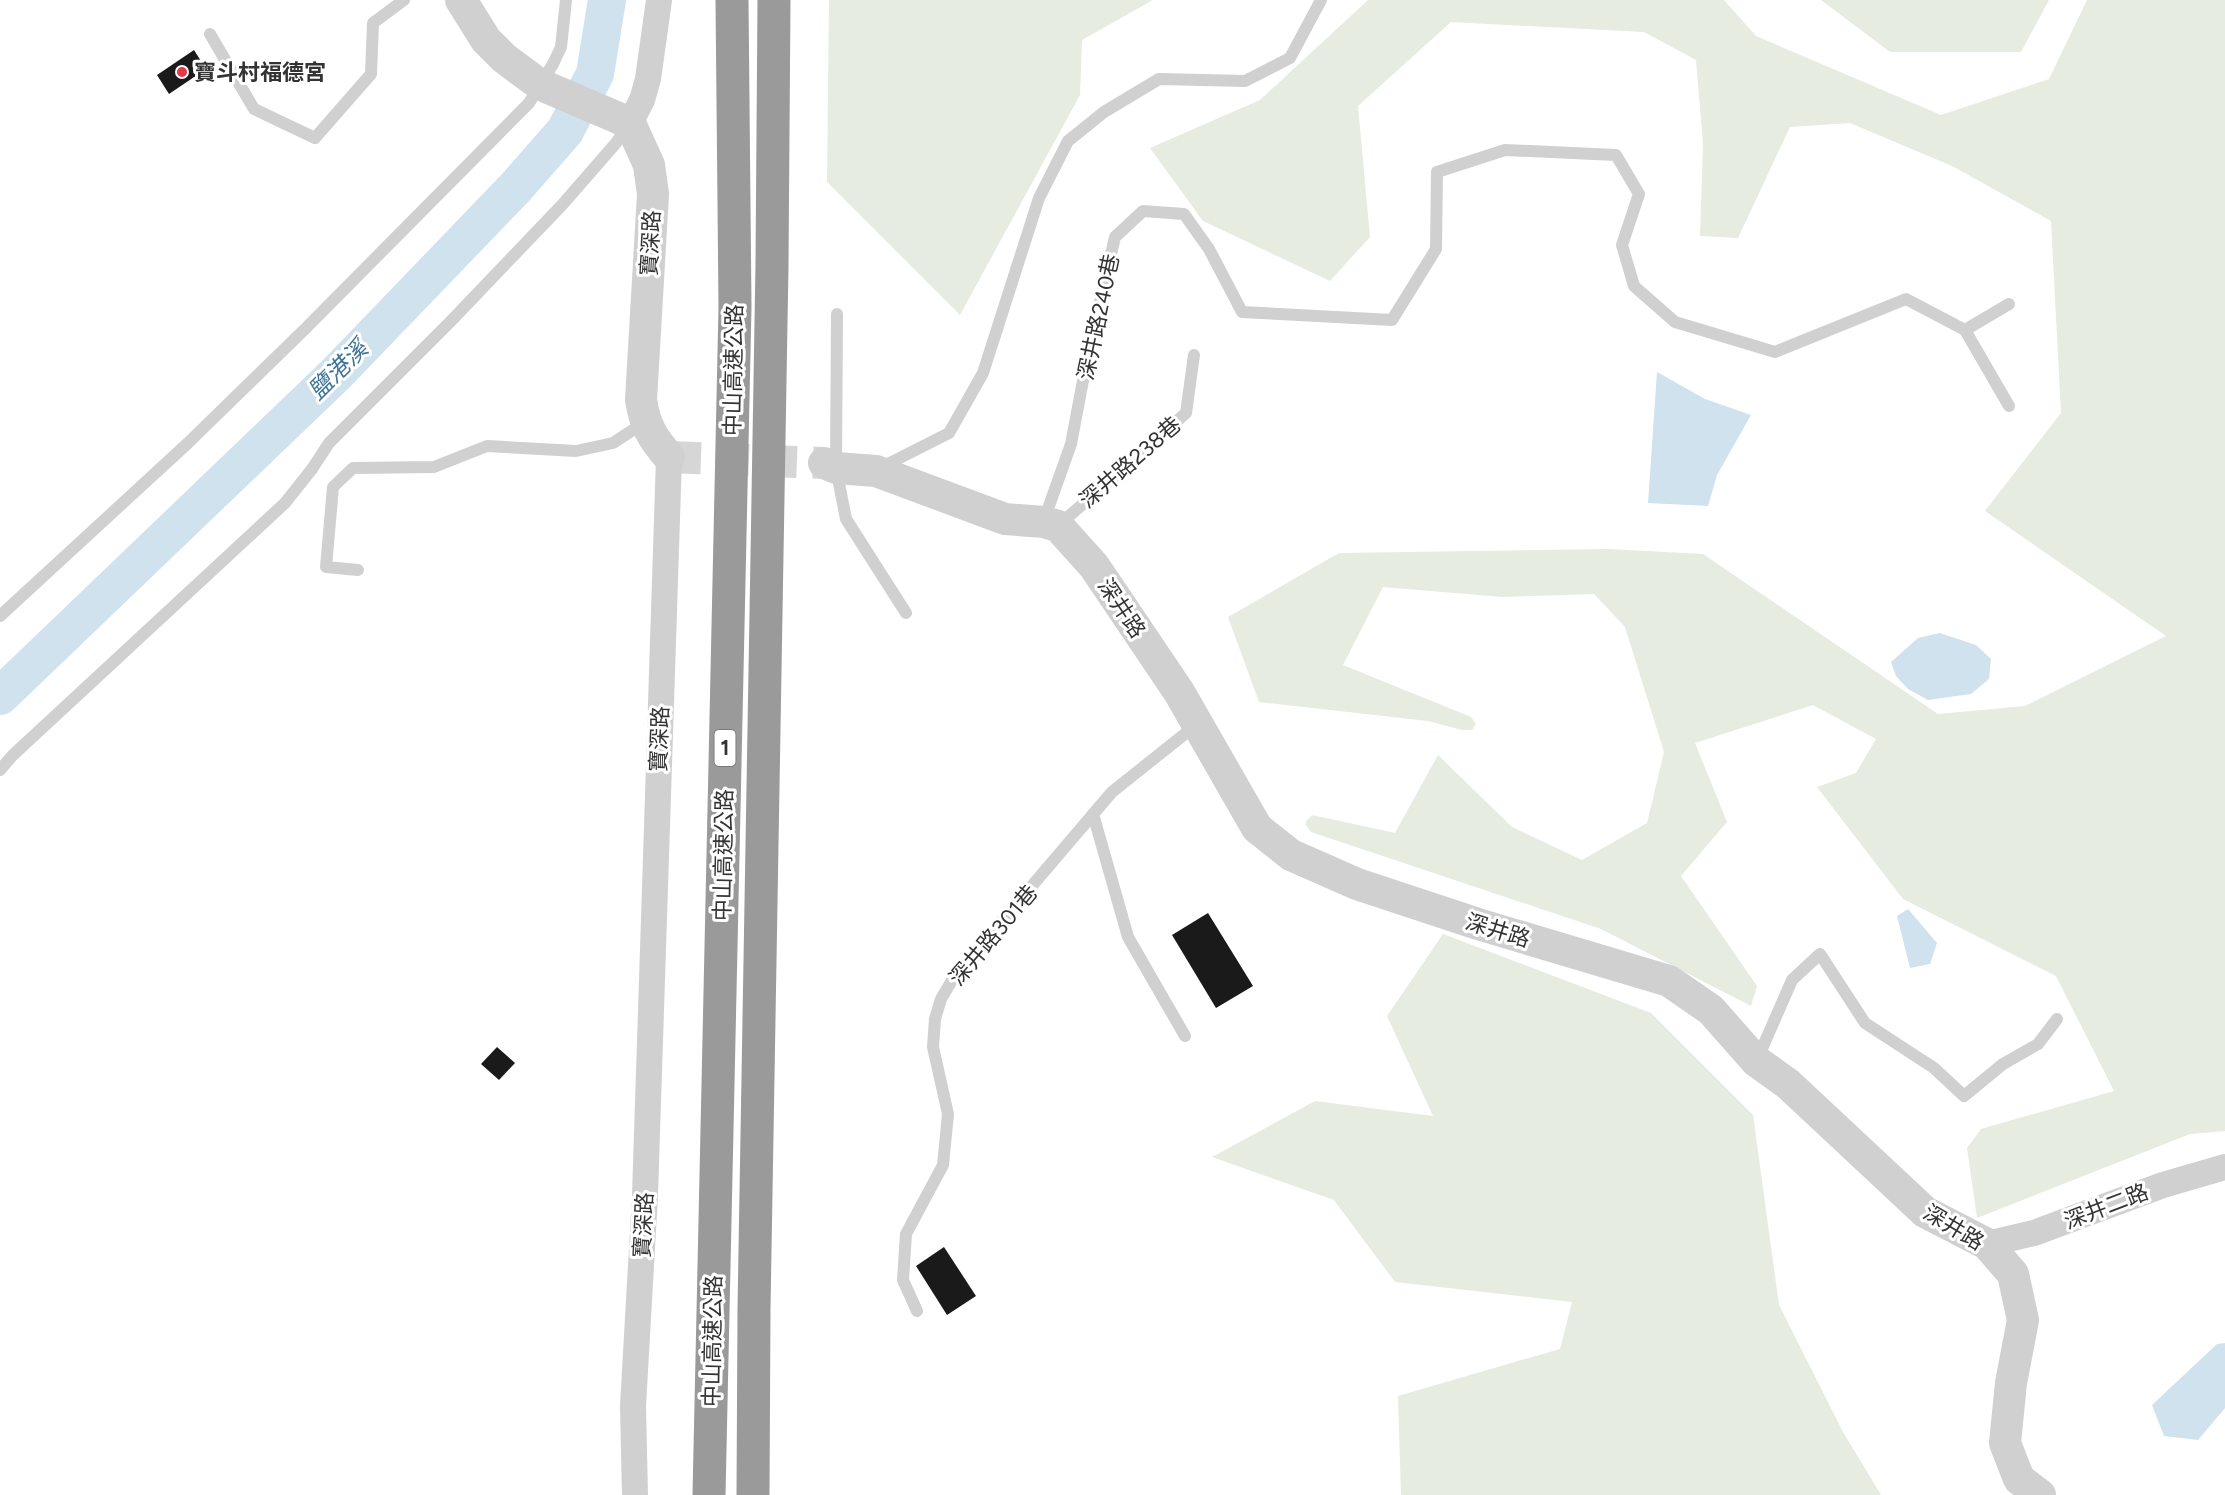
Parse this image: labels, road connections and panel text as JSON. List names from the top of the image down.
{
  "streets": {
    "highway": ["中山高速公路", "1"],
    "street": ["寶深路", "深井路", "深井二路"],
    "lane": ["深井路240巷", "深井路238巷", "深井路301巷"]
  },
  "crossings": [
    ["深井路240巷", "深井路238巷"],
    ["深井路240巷", "深井路"],
    ["深井路238巷", "深井路"],
    ["深井路", "深井路301巷"],
    ["深井路", "深井二路"]
  ],
  "water": ["鹽港溪"],
  "places": ["寶斗村福德宮"]
}
